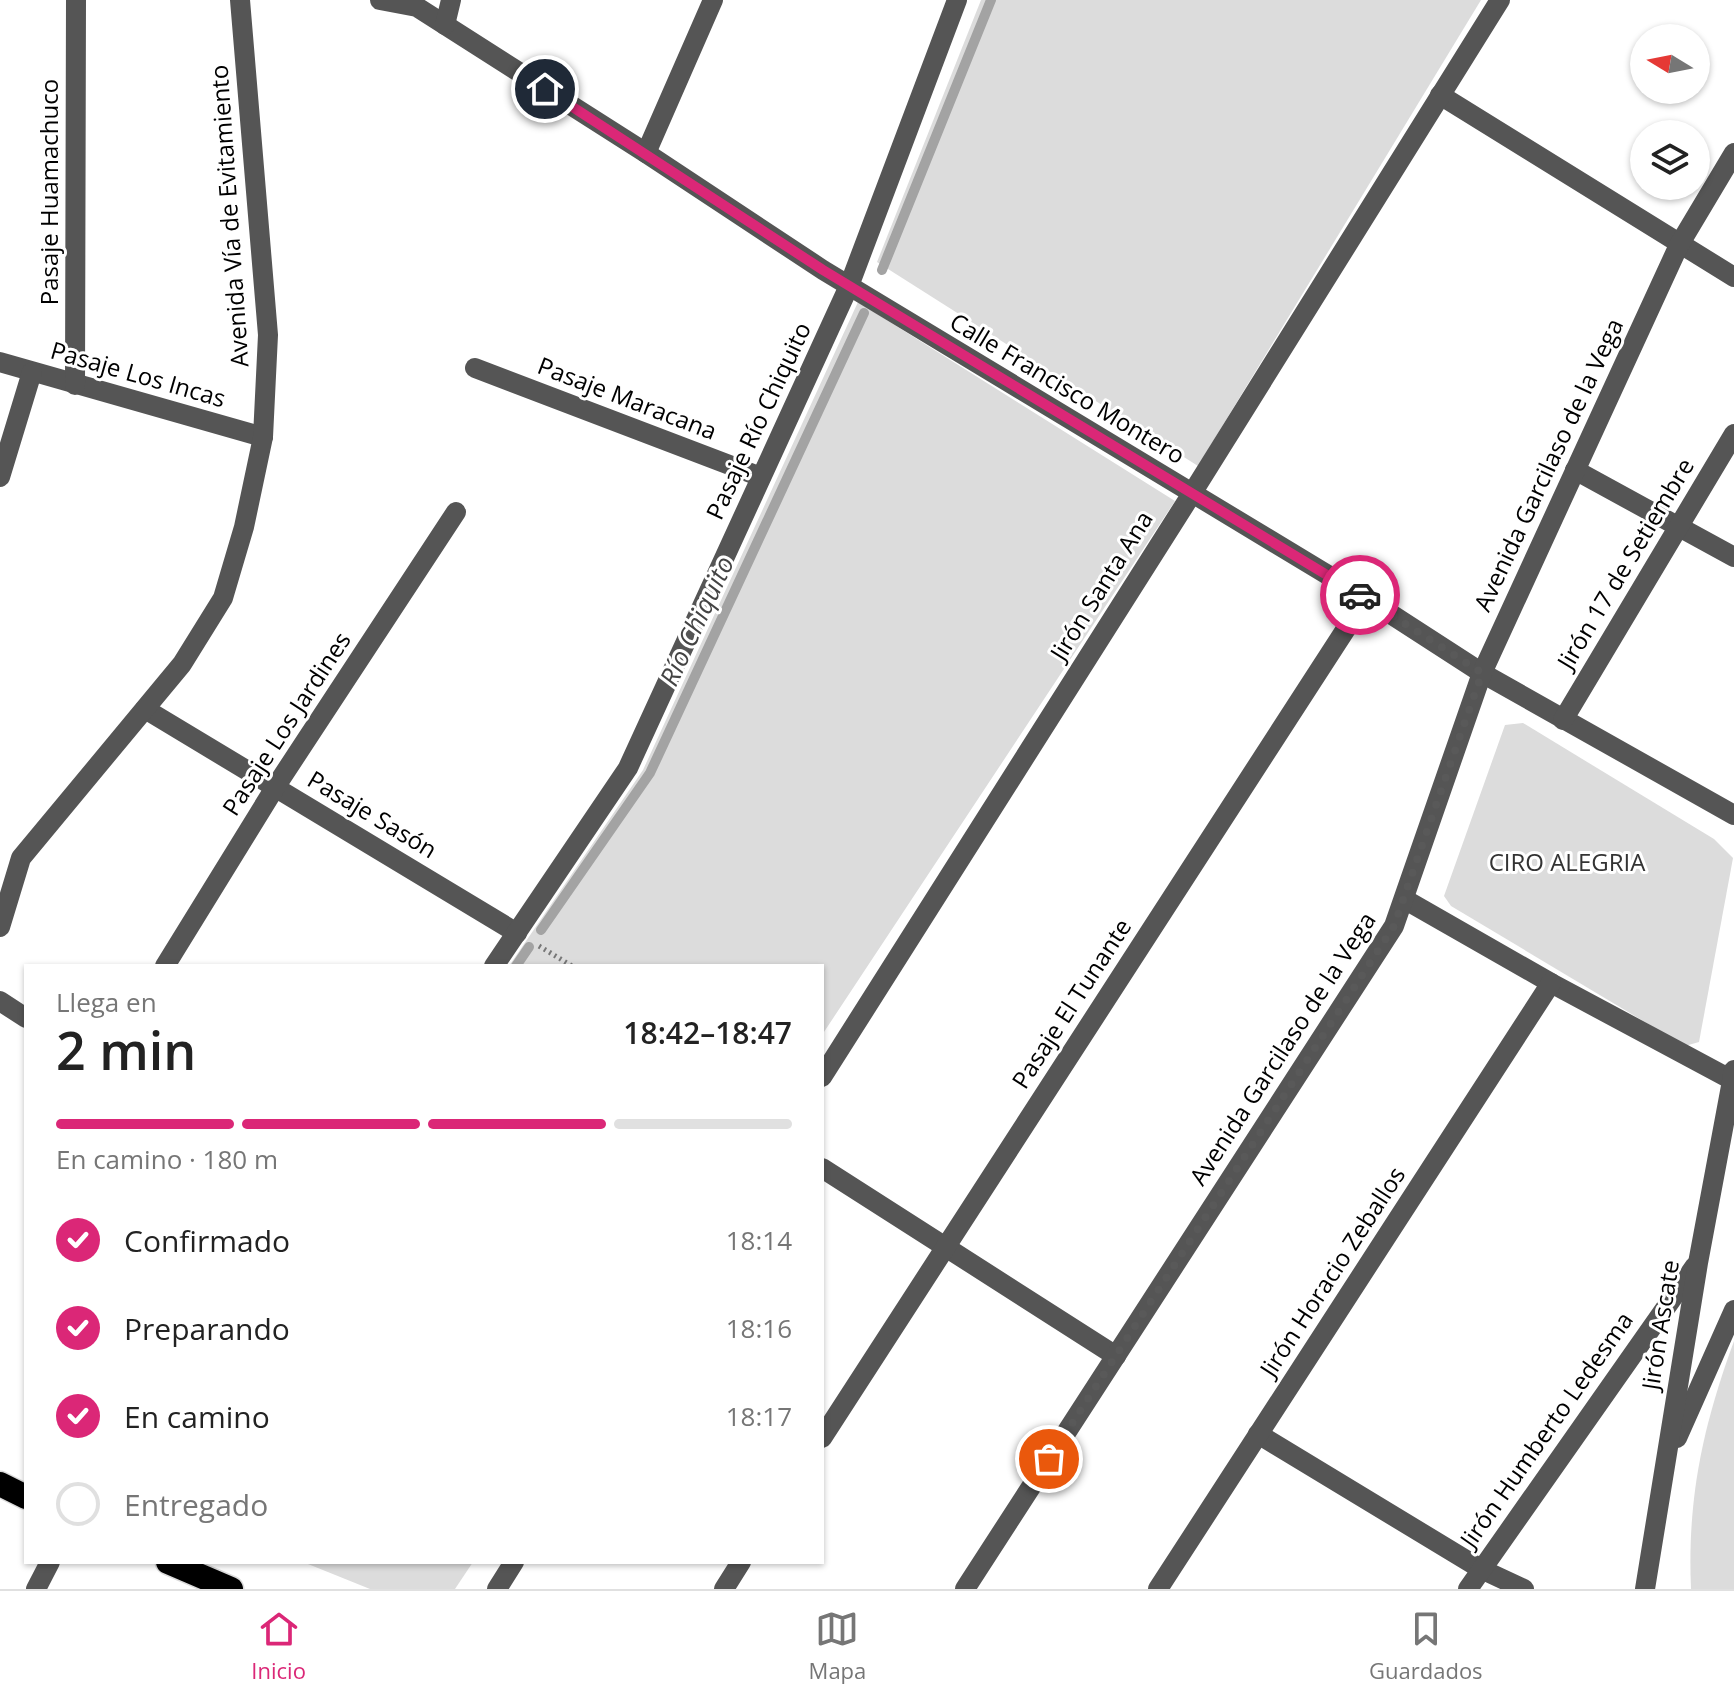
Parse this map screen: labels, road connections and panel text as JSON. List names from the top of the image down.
{
  "streets": {
    "street": [
      "Pasaje Huamachuco",
      "Avenida Vía de Evitamiento",
      "Pasaje Los Incas",
      "Calle Francisco Montero",
      "Pasaje Maracana",
      "Pasaje Río Chiquito",
      "Avenida Garcilaso de la Vega",
      "Jirón 17 de Setiembre",
      "Jirón Santa Ana",
      "Pasaje Los Jardines",
      "Pasaje Sasón",
      "Pasaje El Tunante",
      "Jirón Horacio Zeballos",
      "Jirón Ascate",
      "Jirón Humberto Ledesma"
    ]
  },
  "crossings": [
    ["Pasaje Huamachuco", "Pasaje Los Incas"],
    ["Avenida Vía de Evitamiento", "Pasaje Los Incas"],
    ["Avenida Vía de Evitamiento", "Pasaje Sasón"],
    ["Calle Francisco Montero", "Pasaje Río Chiquito"],
    ["Calle Francisco Montero", "Avenida Garcilaso de la Vega"],
    ["Calle Francisco Montero", "Jirón 17 de Setiembre"],
    ["Calle Francisco Montero", "Jirón Santa Ana"],
    ["Calle Francisco Montero", "Pasaje El Tunante"],
    ["Pasaje Maracana", "Pasaje Río Chiquito"],
    ["Pasaje Río Chiquito", "Pasaje Sasón"],
    ["Pasaje Los Jardines", "Pasaje Sasón"],
    ["Jirón Ascate", "Jirón Humberto Ledesma"]
  ],
  "water": ["Río Chiquito"],
  "parks": ["CIRO ALEGRIA"],
  "north": "left",
  "page": {
    "heading": ["2 min", "Llega en", "18:42–18:47"],
    "bar": "En camino · 180 m",
    "list": [
      ["Confirmado", "18:14"],
      ["Preparando", "18:16"],
      ["En camino", "18:17"],
      "Entregado"
    ],
    "tabs": ["Inicio", "Mapa", "Guardados"]
  }
}
